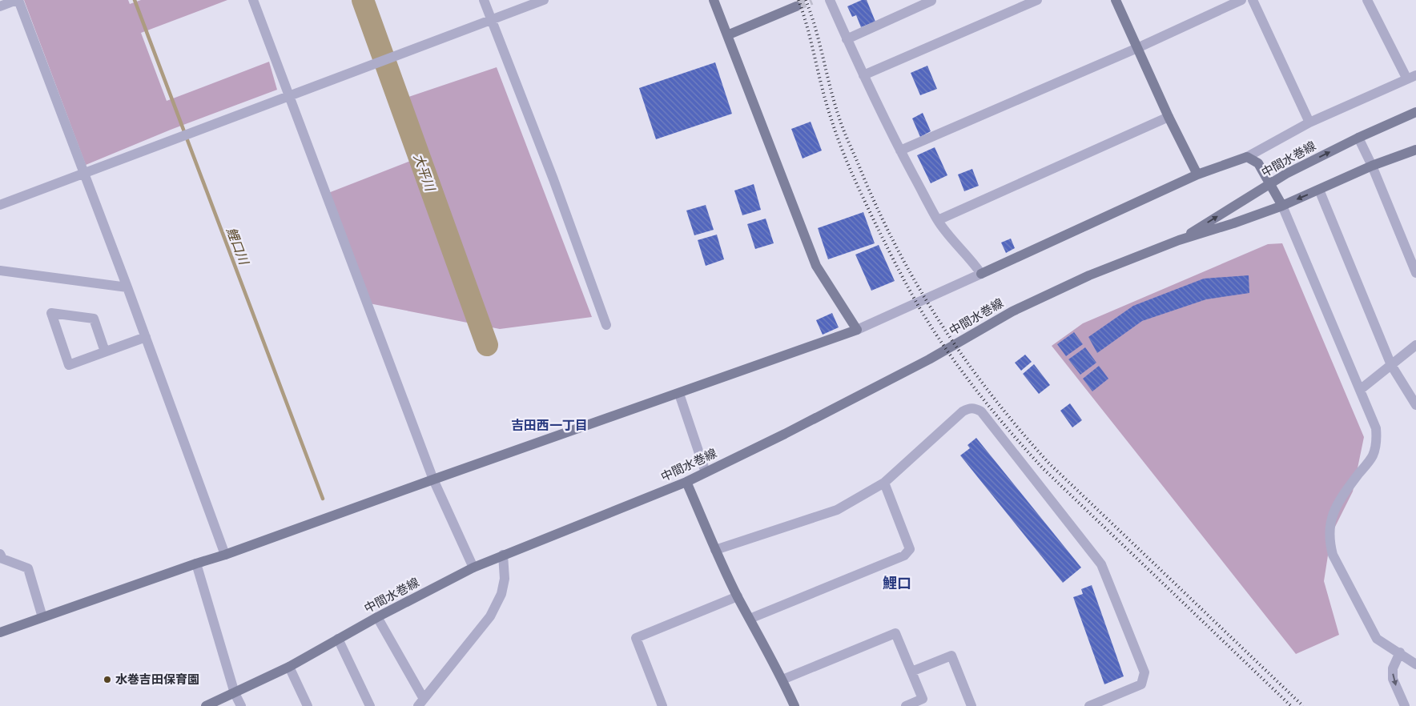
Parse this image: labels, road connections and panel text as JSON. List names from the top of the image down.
{
  "streets": {
    "street": ["中間水巻線"]
  },
  "districts": ["吉田西一丁目", "鯉口"],
  "water": ["大平川", "鯉口川"],
  "places": ["水巻吉田保育園"]
}
